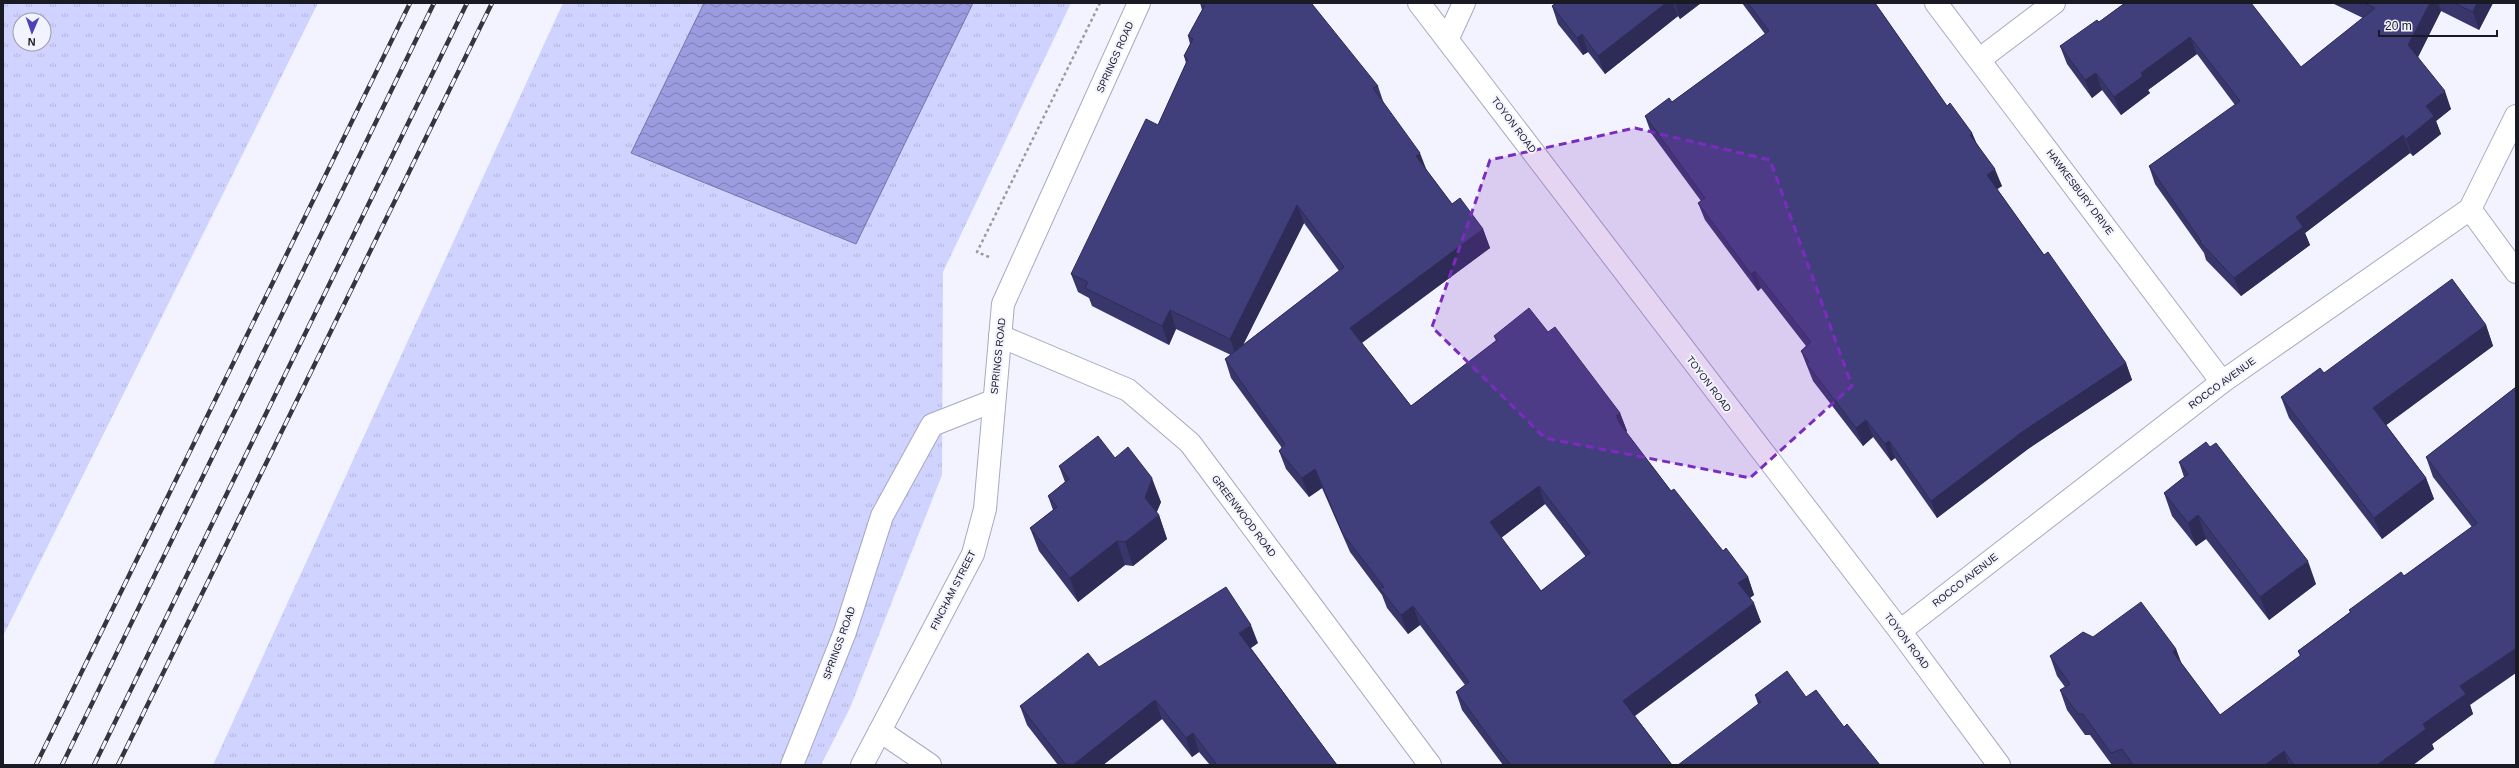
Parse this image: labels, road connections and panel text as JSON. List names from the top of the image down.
{
  "streets": {
    "street": [
      "SPRINGS ROAD",
      "TOYON ROAD",
      "HAWKESBURY DRIVE",
      "ROCCO AVENUE",
      "GREENWOOD ROAD",
      "FINCHAM STREET"
    ]
  },
  "crossings": [
    ["SPRINGS ROAD", "GREENWOOD ROAD"],
    ["SPRINGS ROAD", "FINCHAM STREET"],
    ["TOYON ROAD", "ROCCO AVENUE"],
    ["HAWKESBURY DRIVE", "ROCCO AVENUE"]
  ],
  "scale_bar": "20 m",
  "north": "bottom"
}
